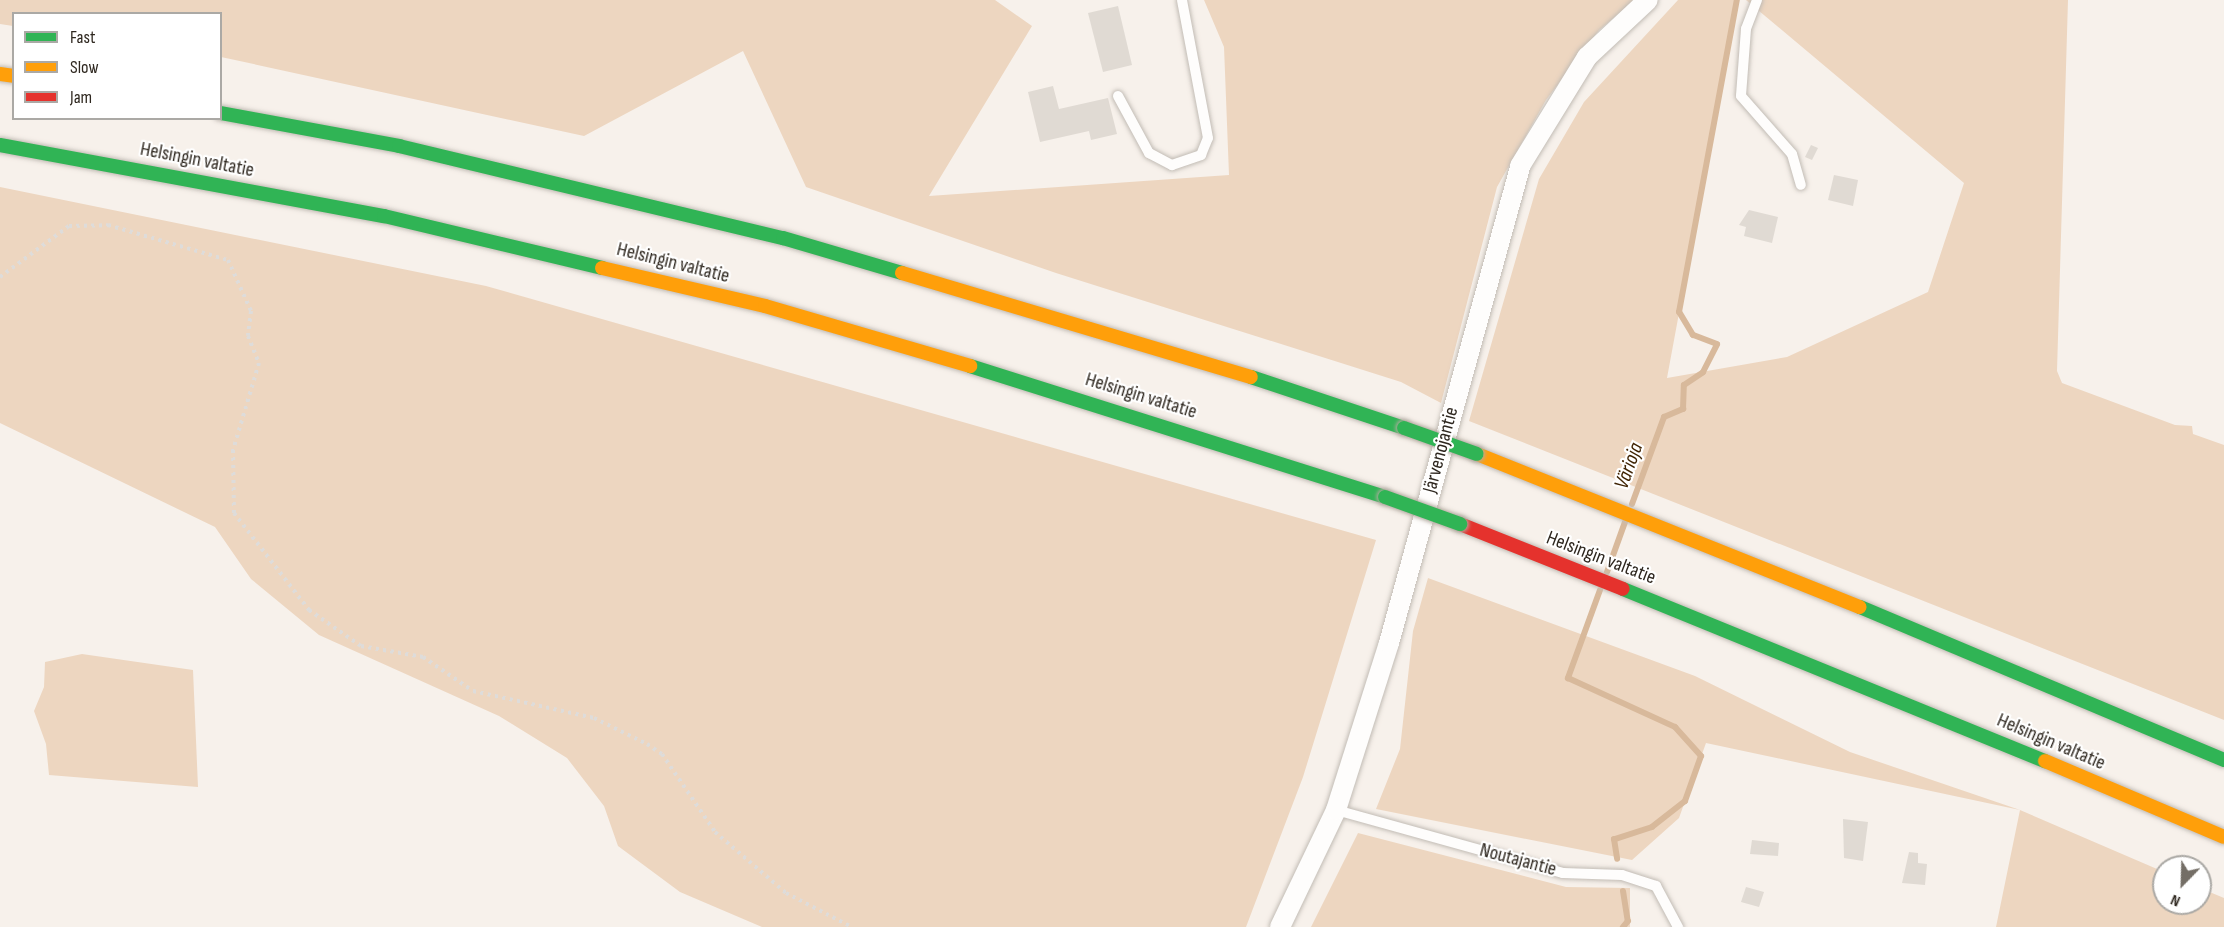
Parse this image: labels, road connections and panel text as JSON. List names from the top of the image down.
{
  "streets": {
    "highway": ["Helsingin valtatie"],
    "street": ["Järvenojantie"],
    "lane": ["Noutajantie"]
  },
  "crossings": [
    ["Järvenojantie", "Noutajantie"]
  ],
  "water": ["Värioja"],
  "legend": ["Fast", "Slow", "Jam"],
  "north": "bottom left"
}
